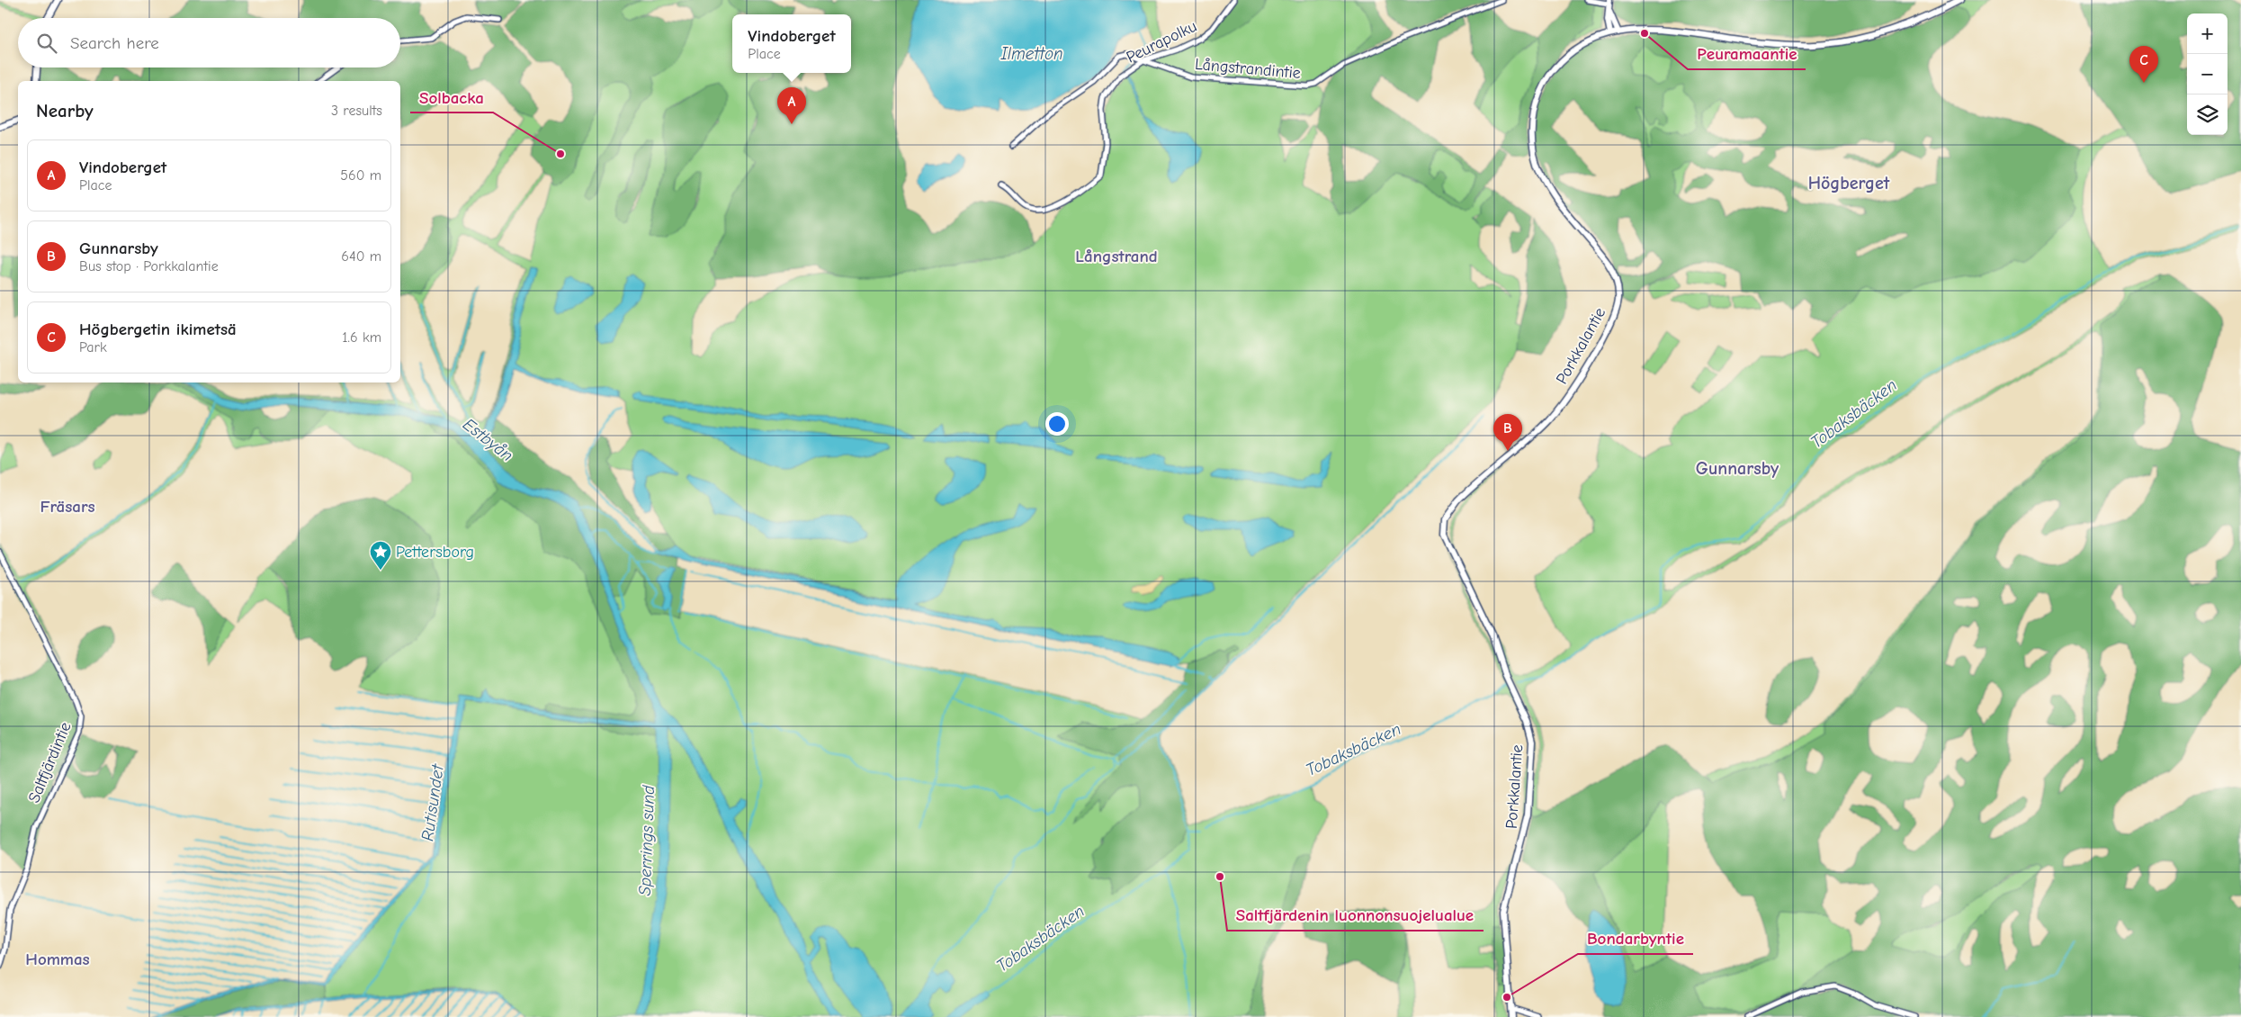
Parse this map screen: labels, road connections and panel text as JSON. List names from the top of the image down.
{
  "streets": {
    "street": [
      "Peurapolku",
      "Långstrandintie",
      "Porkkalantie",
      "Saltfjärdintie"
    ]
  },
  "crossings": [
    ["Peurapolku", "Långstrandintie"]
  ],
  "districts": [
    "Högberget",
    "Långstrand",
    "Gunnarsby",
    "Fräsars",
    "Hommas"
  ],
  "water": [
    "Ilmetton",
    "Tobaksbäcken",
    "Estbyån",
    "Rutisundet",
    "Sperrings sund"
  ],
  "places": {
    "other": [
      "Peuramaantie",
      "Solbacka",
      "Saltfjärdenin luonnonsuojelualue",
      "Bondarbyntie"
    ],
    "place": ["Pettersborg"]
  },
  "page": {
    "map_buttons": ["+", "−"],
    "popup": ["Vindoberget", "Place"],
    "search": "Search here",
    "pins": ["C", "A", "B"],
    "heading": ["Nearby", "3 results"],
    "list": [
      {
        "mark": "A",
        "name": "Vindoberget",
        "note": "Place",
        "value": "560 m"
      },
      {
        "mark": "B",
        "name": "Gunnarsby",
        "note": "Bus stop · Porkkalantie",
        "value": "640 m"
      },
      {
        "mark": "C",
        "name": "Högbergetin ikimetsä",
        "note": "Park",
        "value": "1.6 km"
      }
    ]
  }
}
